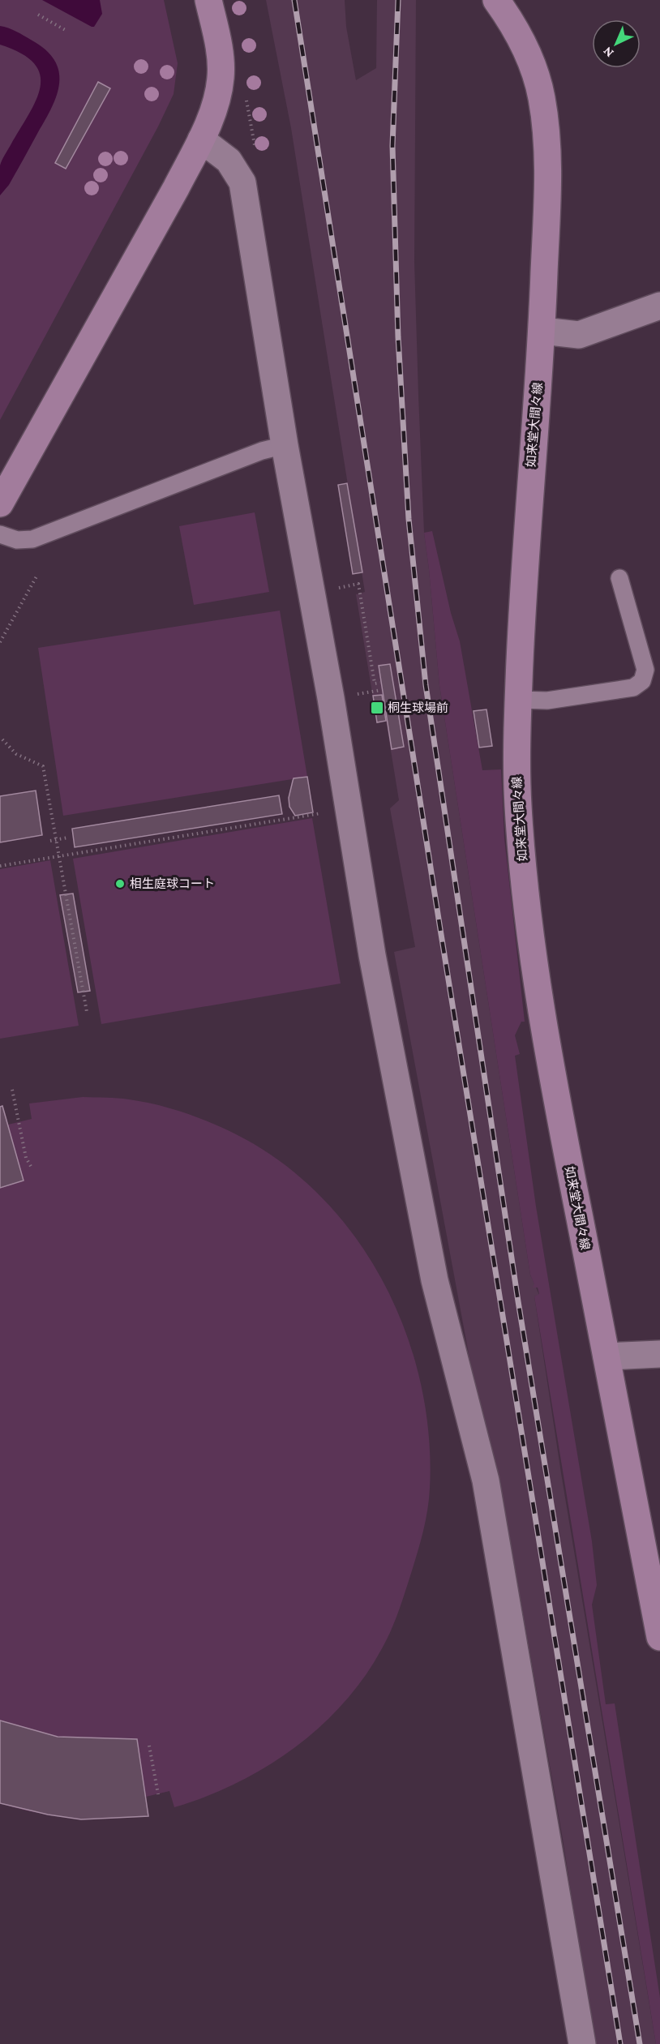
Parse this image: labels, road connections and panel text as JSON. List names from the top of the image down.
{
  "streets": {
    "main road": ["如来堂大間々線"]
  },
  "places": {
    "transit": ["桐生球場前"],
    "other": ["相生庭球コート"]
  },
  "north": "bottom left"
}
